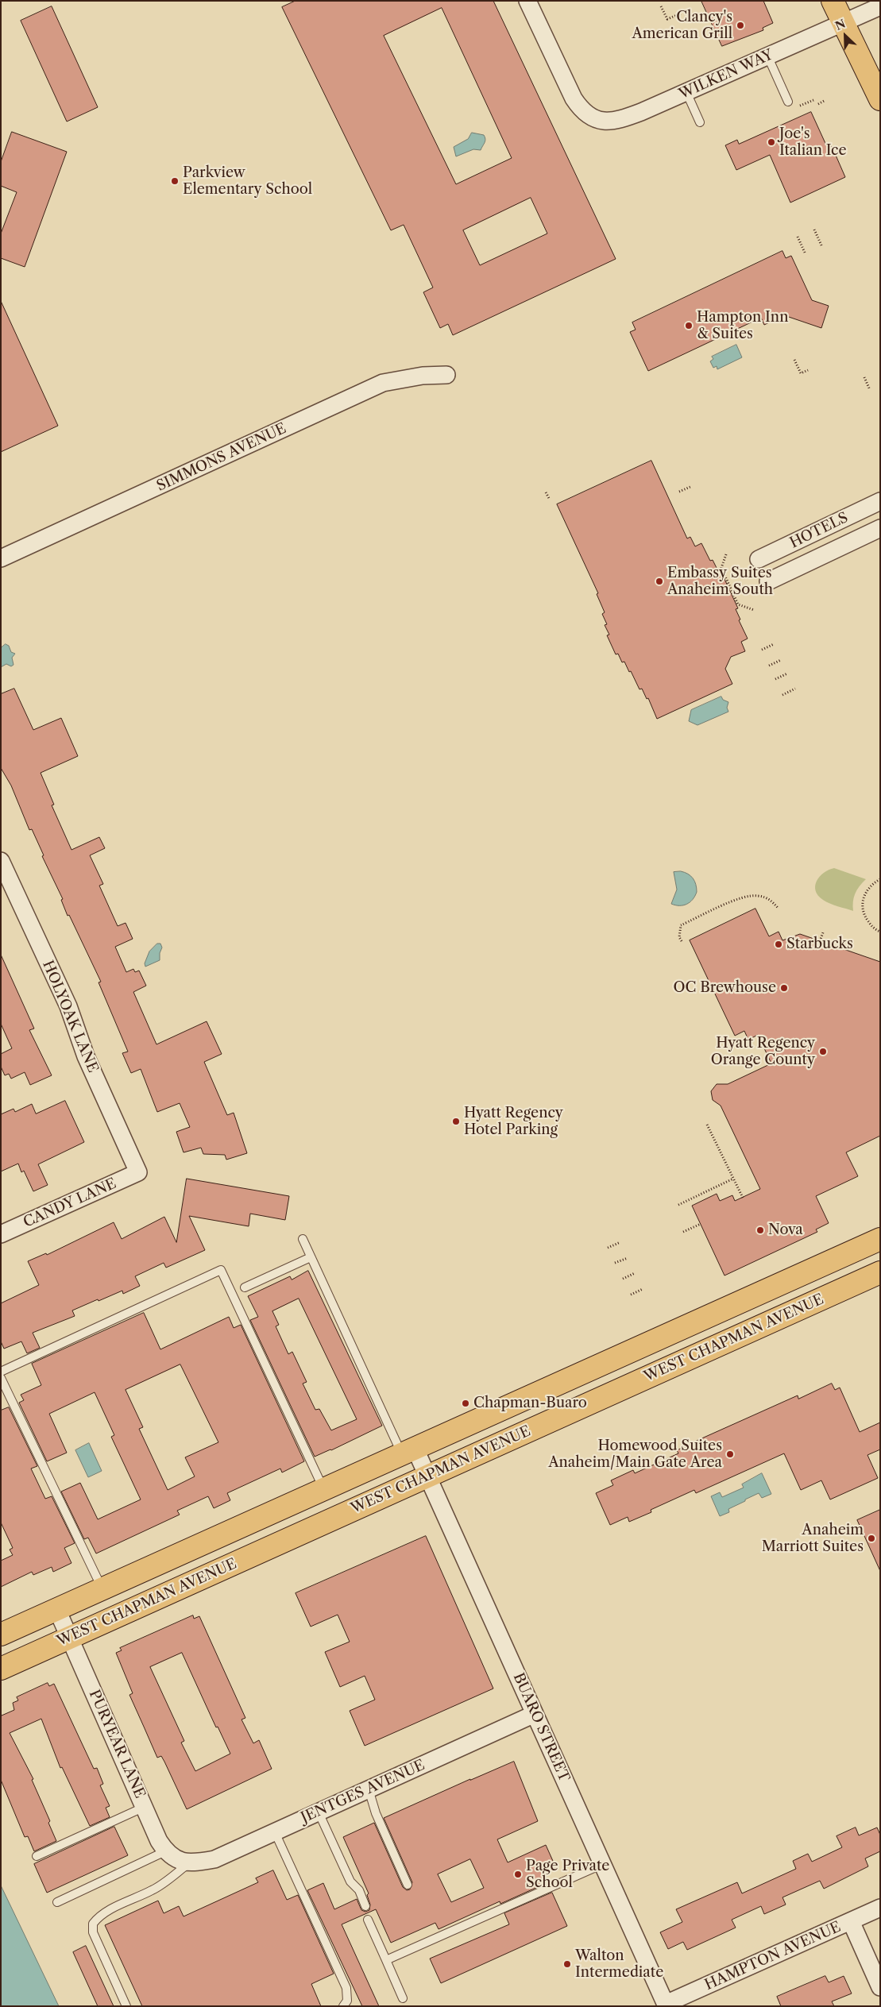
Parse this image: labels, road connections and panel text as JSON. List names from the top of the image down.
{
  "streets": {
    "main road": ["WEST CHAPMAN AVENUE"],
    "street": [
      "WILKEN WAY",
      "SIMMONS AVENUE",
      "HOTELS",
      "HOLYOAK LANE",
      "CANDY LANE",
      "BUARO STREET",
      "PURYEAR LANE",
      "JENTGES AVENUE",
      "HAMPTON AVENUE"
    ]
  },
  "crossings": [
    ["HOLYOAK LANE", "CANDY LANE"],
    ["WEST CHAPMAN AVENUE", "BUARO STREET"],
    ["WEST CHAPMAN AVENUE", "PURYEAR LANE"],
    ["BUARO STREET", "JENTGES AVENUE"],
    ["BUARO STREET", "HAMPTON AVENUE"]
  ],
  "places": [
    "Clancy's American Grill",
    "Joe's Italian Ice",
    "Parkview Elementary School",
    "Hampton Inn & Suites",
    "Embassy Suites Anaheim South",
    "Starbucks",
    "OC Brewhouse",
    "Hyatt Regency Orange County",
    "Hyatt Regency Hotel Parking",
    "Nova",
    "Chapman-Buaro",
    "Homewood Suites Anaheim/Main Gate Area",
    "Anaheim Marriott Suites",
    "Page Private School",
    "Walton Intermediate"
  ],
  "north": "top left"
}
